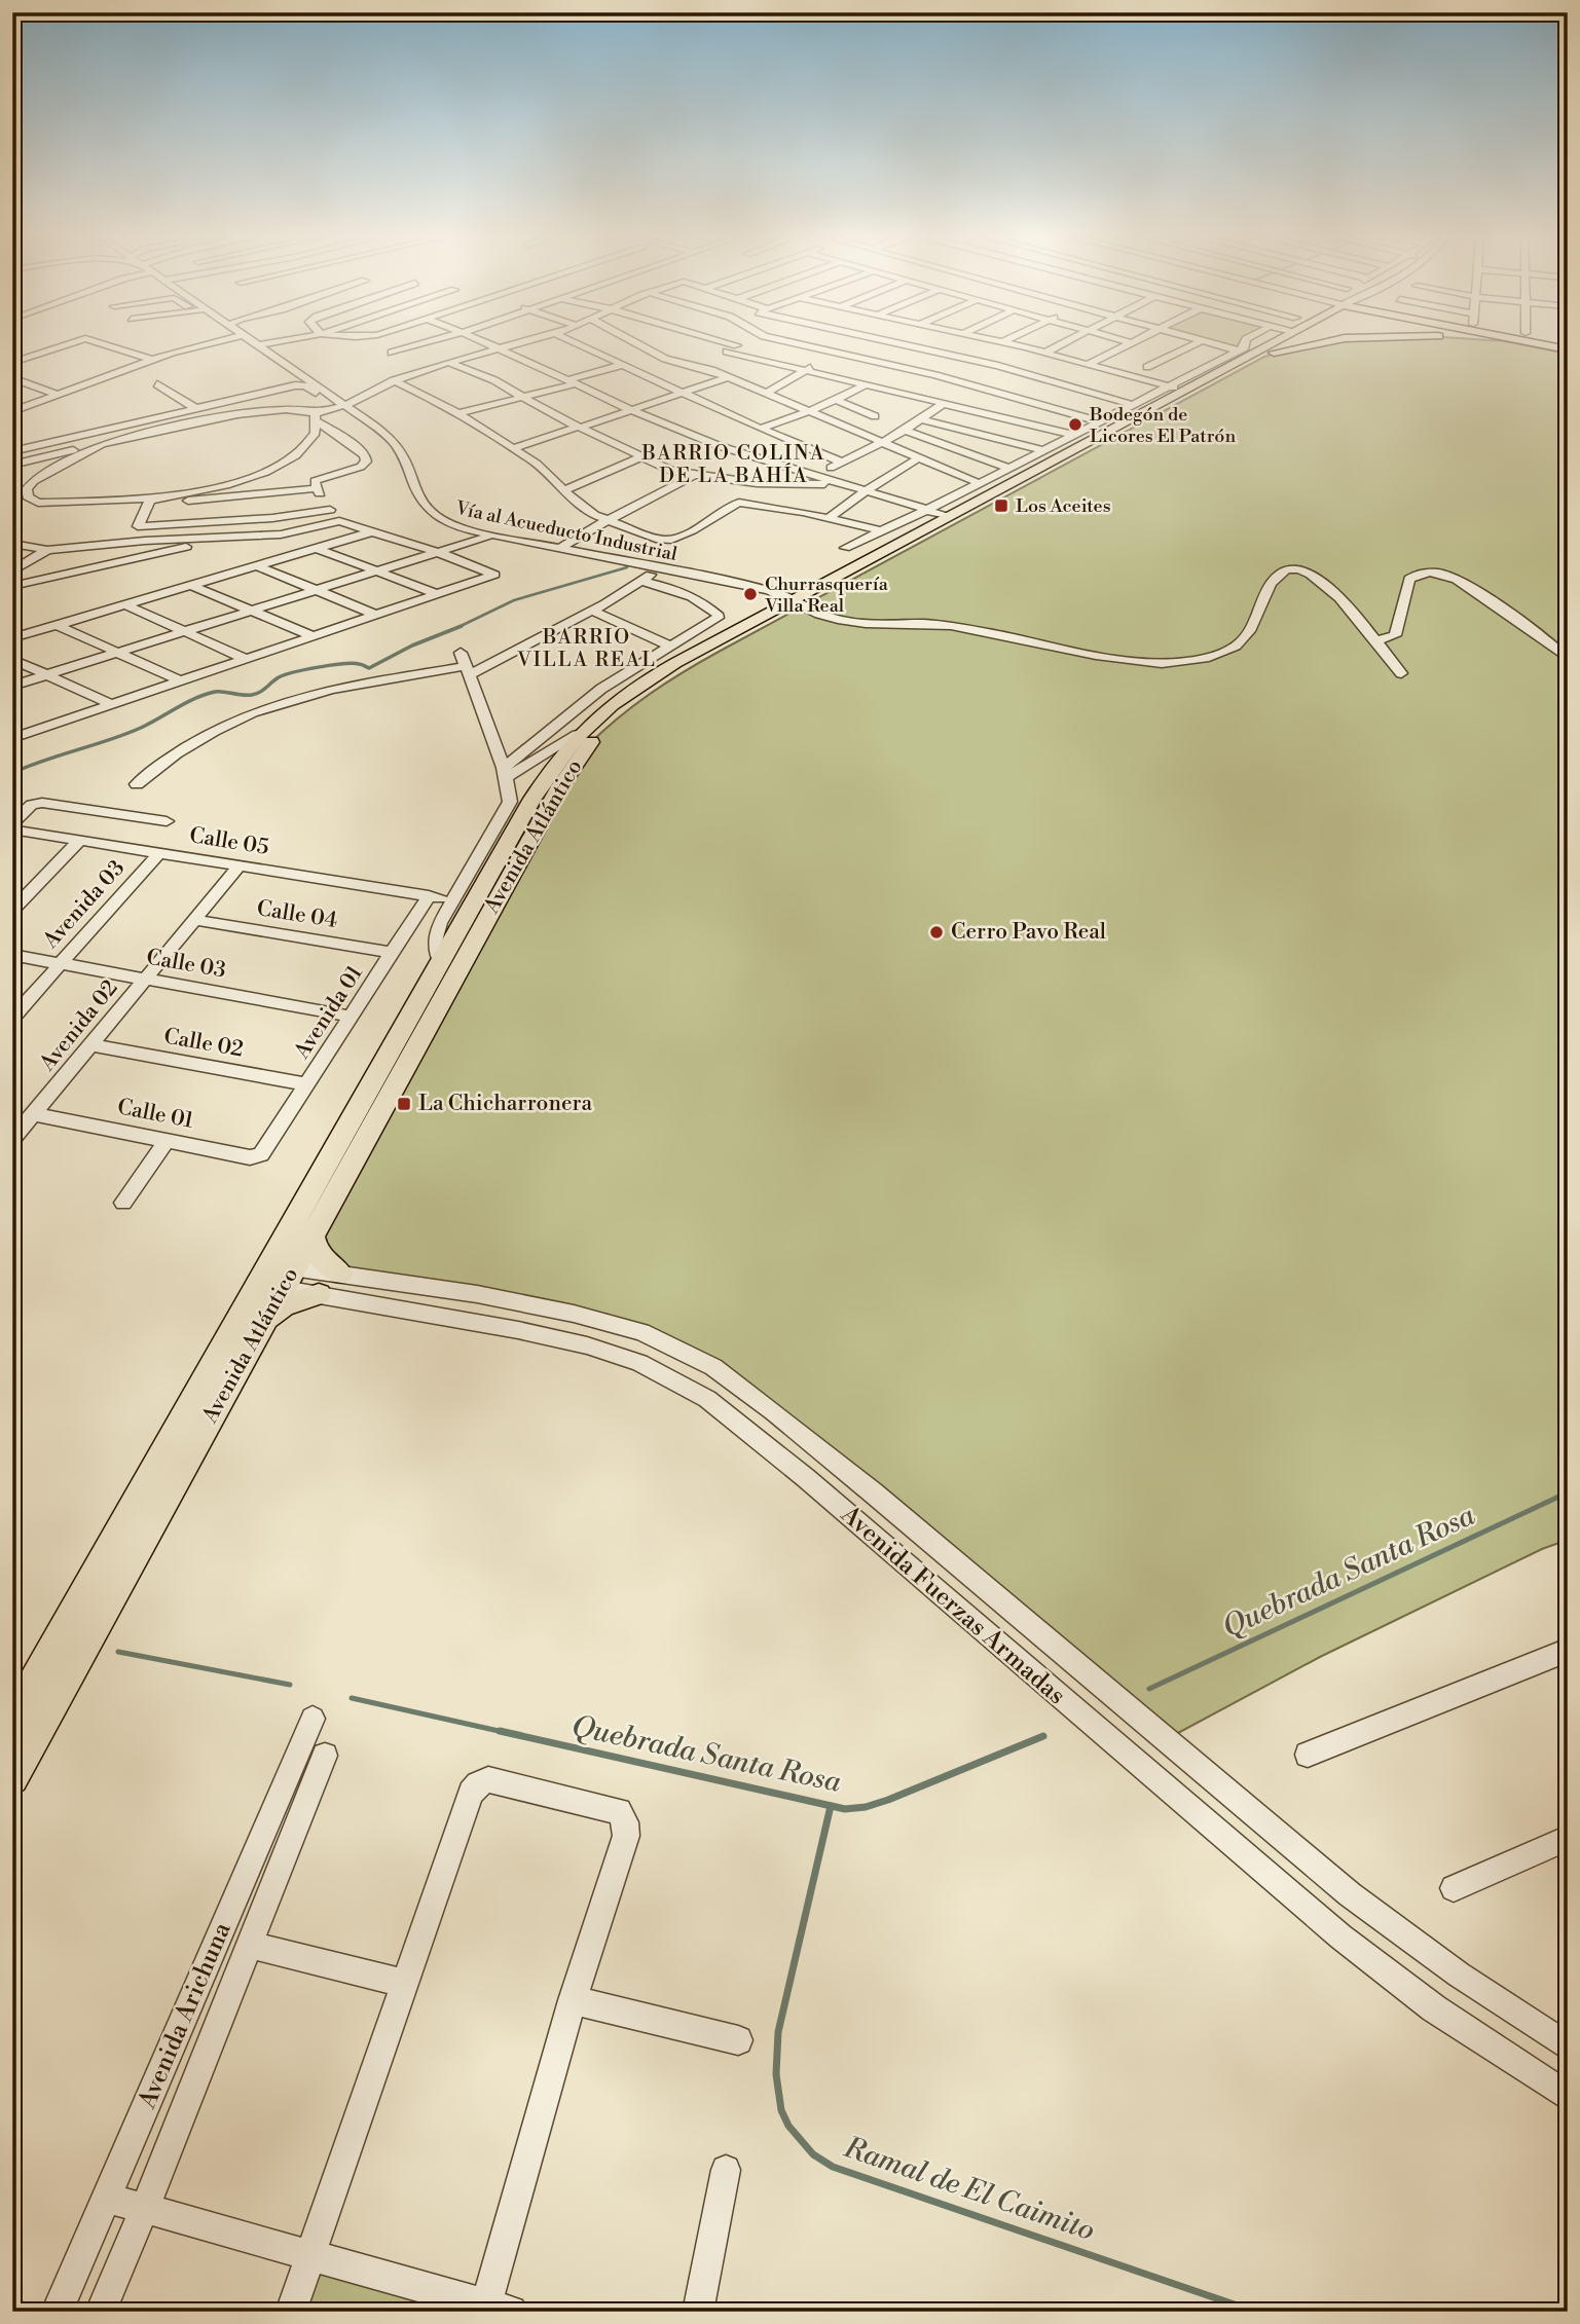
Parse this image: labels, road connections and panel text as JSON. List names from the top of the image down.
{
  "streets": {
    "main road": ["Avenida Atlántico"],
    "street": [
      "Vía al Acueducto Industrial",
      "Calle 05",
      "Avenida 03",
      "Calle 04",
      "Calle 03",
      "Avenida 01",
      "Avenida 02",
      "Calle 02",
      "Calle 01",
      "Avenida Fuerzas Armadas",
      "Avenida Arichuna"
    ]
  },
  "crossings": [
    ["Vía al Acueducto Industrial", "Avenida Atlántico"],
    ["Avenida Atlántico", "Avenida Fuerzas Armadas"],
    ["Calle 05", "Avenida 03"],
    ["Calle 05", "Avenida 01"],
    ["Calle 05", "Avenida 02"],
    ["Avenida 03", "Calle 03"],
    ["Calle 04", "Avenida 01"],
    ["Calle 04", "Avenida 02"],
    ["Calle 03", "Avenida 01"],
    ["Calle 03", "Avenida 02"],
    ["Avenida 01", "Calle 02"],
    ["Avenida 01", "Calle 01"],
    ["Avenida 02", "Calle 02"],
    ["Avenida 02", "Calle 01"]
  ],
  "districts": ["BARRIO COLINA DE LA BAHÍA", "BARRIO VILLA REAL"],
  "water": ["Quebrada Santa Rosa", "Ramal de El Caimito"],
  "places": {
    "other": ["Bodegón de Licores El Patrón", "Churrasquería Villa Real", "Cerro Pavo Real"],
    "transit": ["Los Aceites", "La Chicharronera"]
  }
}
